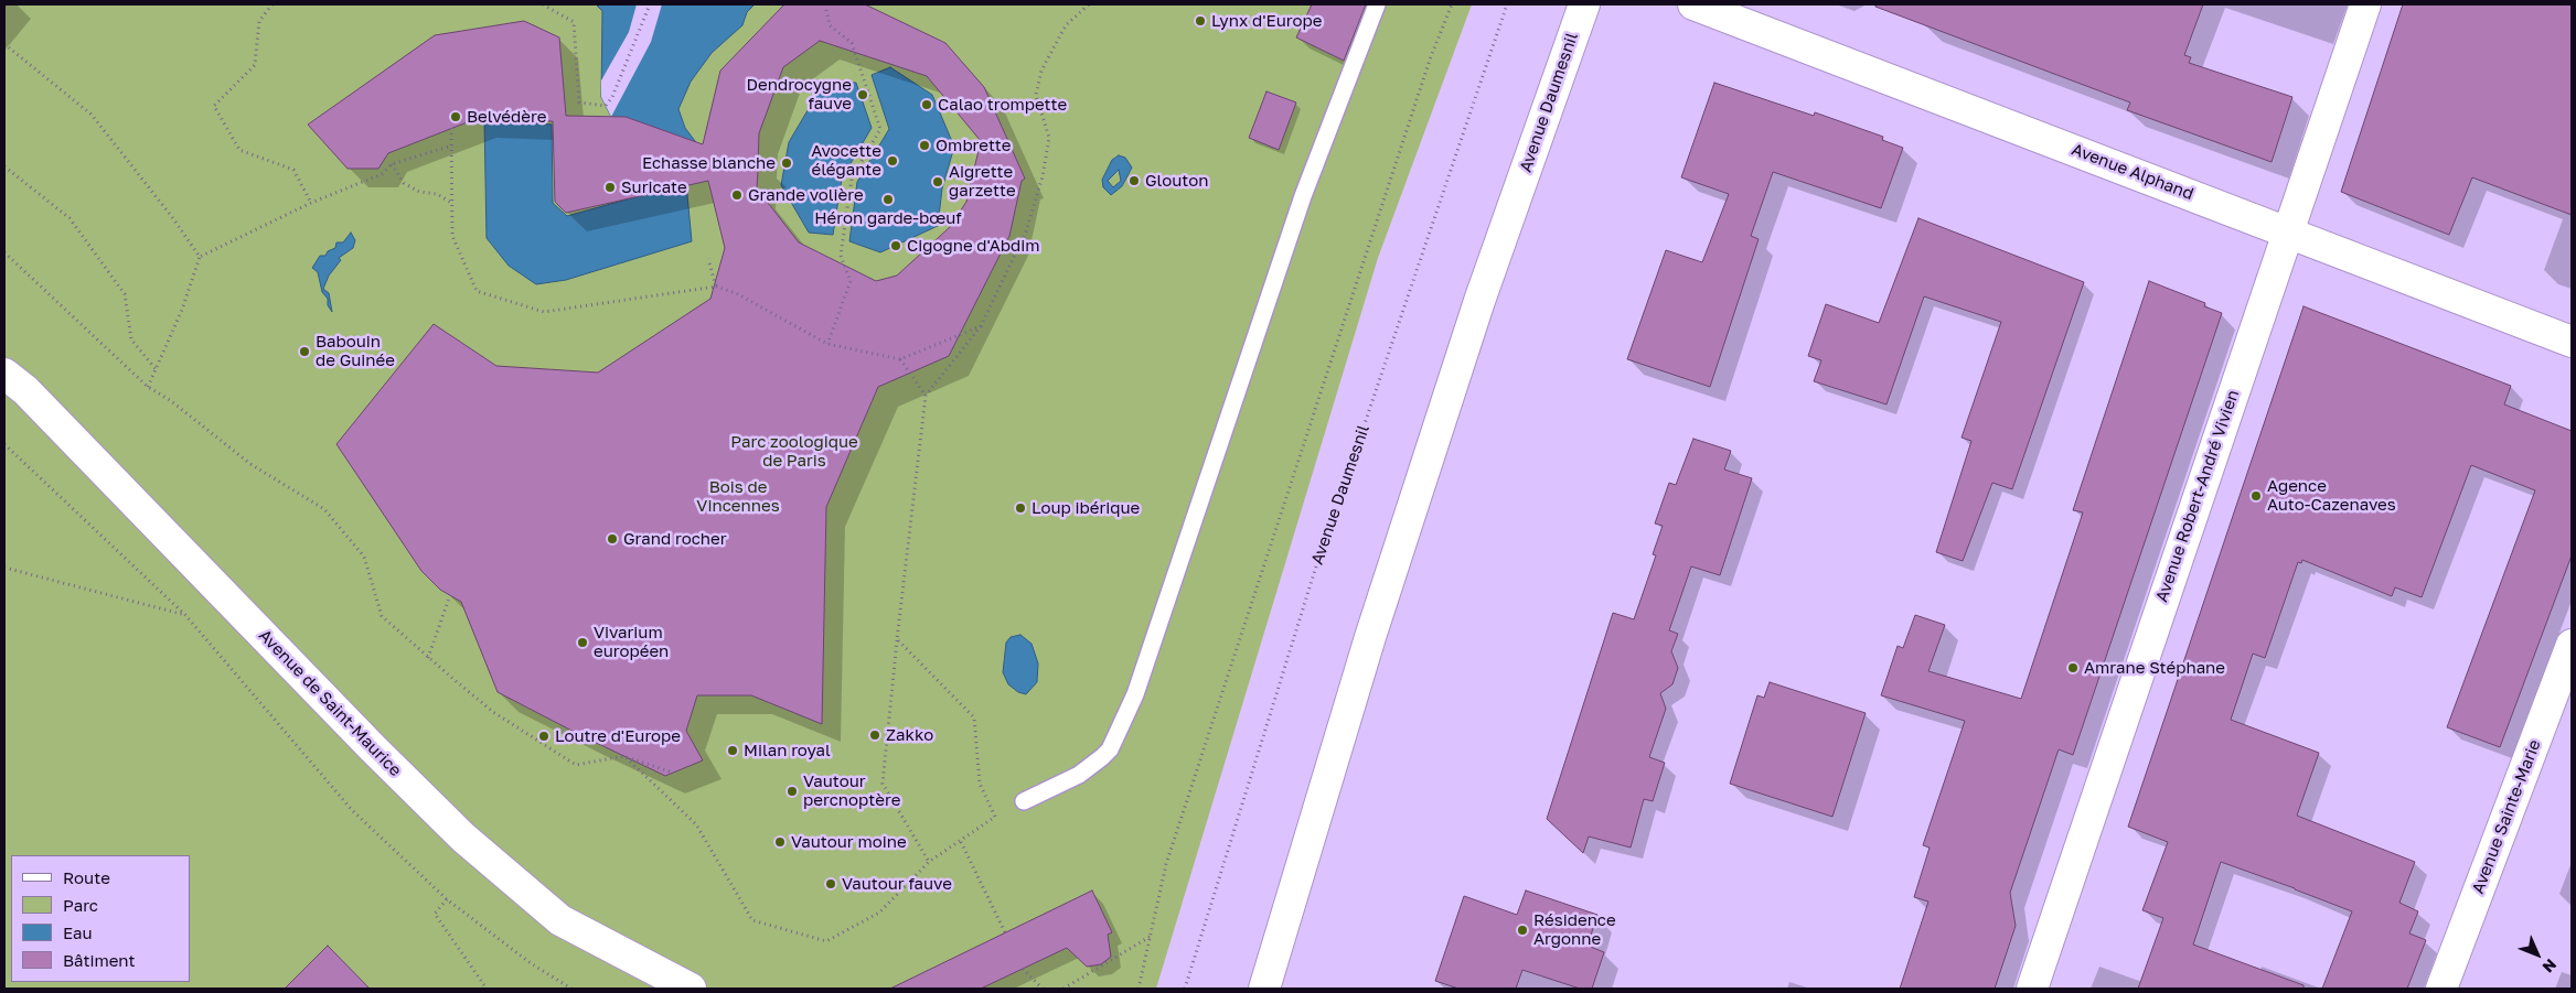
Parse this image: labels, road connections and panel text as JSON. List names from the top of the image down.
{
  "streets": {
    "street": [
      "Avenue Daumesnil",
      "Avenue Alphand",
      "Avenue Robert-André Vivien",
      "Avenue de Saint-Maurice",
      "Avenue Sainte-Marie"
    ]
  },
  "crossings": [
    ["Avenue Alphand", "Avenue Robert-André Vivien"]
  ],
  "parks": ["Parc zoologique de Paris", "Bois de Vincennes"],
  "places": [
    "Lynx d'Europe",
    "Dendrocygne fauve",
    "Calao trompette",
    "Belvédère",
    "Ombrette",
    "Avocette élégante",
    "Echasse blanche",
    "Glouton",
    "Aigrette garzette",
    "Suricate",
    "Grande volière",
    "Héron garde-bœuf",
    "Cigogne d'Abdim",
    "Babouin de Guinée",
    "Agence Auto-Cazenaves",
    "Loup ibérique",
    "Grand rocher",
    "Vivarium européen",
    "Amrane Stéphane",
    "Zakko",
    "Loutre d'Europe",
    "Milan royal",
    "Vautour percnoptère",
    "Vautour moine",
    "Vautour fauve",
    "Résidence Argonne"
  ],
  "legend": [
    "Route",
    "Parc",
    "Eau",
    "Bâtiment"
  ],
  "north": "bottom right"
}
